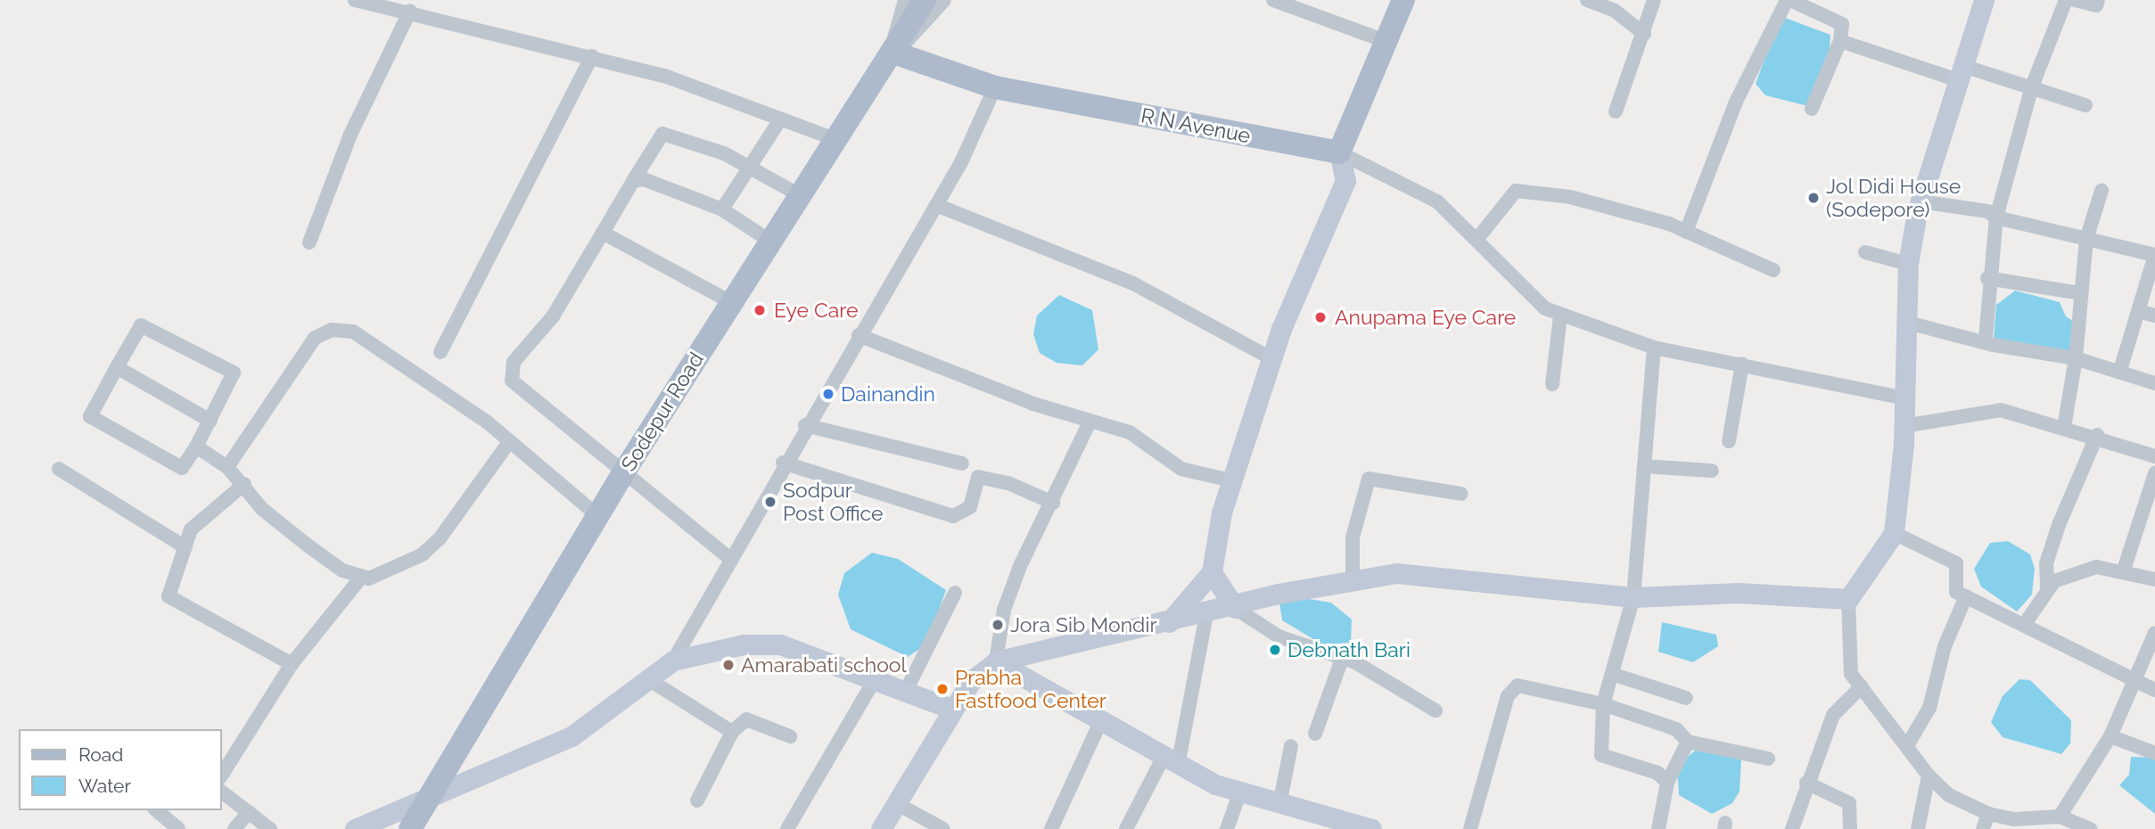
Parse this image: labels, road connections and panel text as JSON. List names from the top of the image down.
{
  "streets": {
    "main road": ["R N Avenue", "Sodepur Road"]
  },
  "crossings": [
    ["R N Avenue", "Sodepur Road"]
  ],
  "places": [
    "Jol Didi House (Sodepore)",
    "Eye Care",
    "Anupama Eye Care",
    "Dainandin",
    "Sodpur Post Office",
    "Jora Sib Mondir",
    "Debnath Bari",
    "Amarabati school",
    "Prabha Fastfood Center"
  ],
  "legend": ["Road", "Water"]
}
